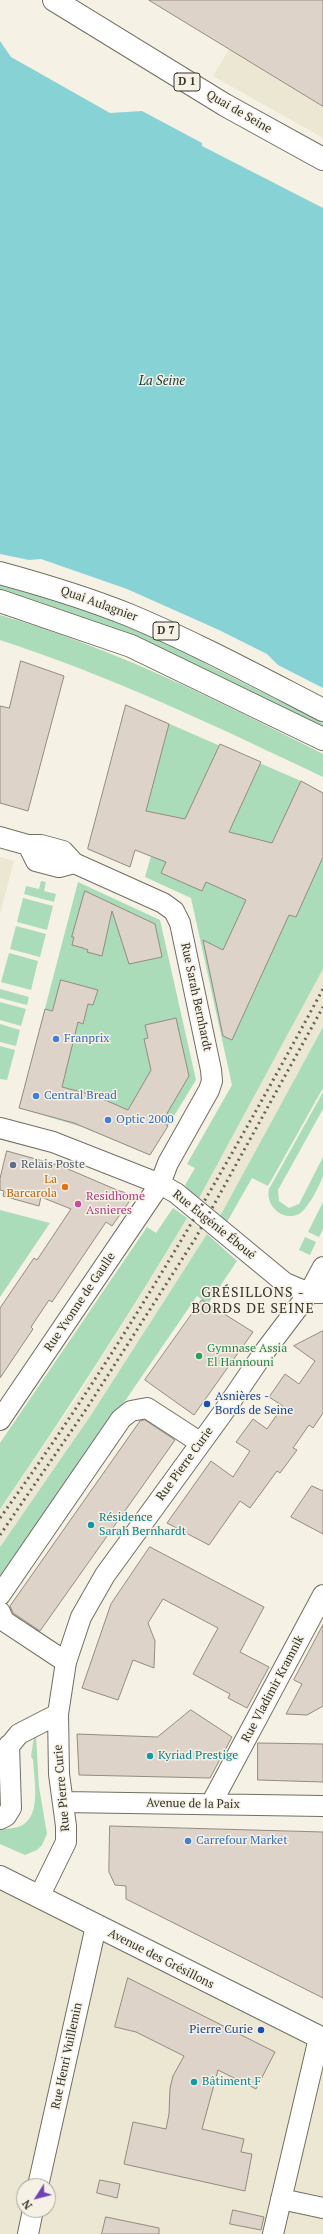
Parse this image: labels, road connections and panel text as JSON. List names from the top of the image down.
{
  "streets": {
    "main road": [
      "D 1",
      "Quai de Seine",
      "Quai Aulagnier",
      "D 7",
      "Avenue des Grésillons"
    ],
    "street": [
      "Rue Sarah Bernhardt",
      "Rue Eugénie Éboué",
      "Rue Yvonne de Gaulle",
      "Rue Pierre Curie",
      "Rue Vladimir Kramnik",
      "Avenue de la Paix",
      "Rue Henri Vuillemin"
    ]
  },
  "crossings": [
    ["Rue Sarah Bernhardt", "Rue Eugénie Éboué"],
    ["Rue Sarah Bernhardt", "Rue Yvonne de Gaulle"],
    ["Rue Eugénie Éboué", "Rue Yvonne de Gaulle"],
    ["Rue Eugénie Éboué", "Rue Pierre Curie"],
    ["Rue Pierre Curie", "Avenue de la Paix"],
    ["Rue Pierre Curie", "Avenue des Grésillons"],
    ["Rue Vladimir Kramnik", "Avenue de la Paix"],
    ["Avenue des Grésillons", "Rue Henri Vuillemin"]
  ],
  "districts": ["GRÉSILLONS - BORDS DE SEINE"],
  "water": ["La Seine"],
  "places": [
    "Franprix",
    "Central Bread",
    "Optic 2000",
    "Relais Poste",
    "La Barcarola",
    "Residhome Asnieres",
    "Gymnase Assia El Hannouni",
    "Asnières - Bords de Seine",
    "Résidence Sarah Bernhardt",
    "Kyriad Prestige",
    "Carrefour Market",
    "Pierre Curie",
    "Bâtiment F"
  ],
  "north": "bottom left"
}
